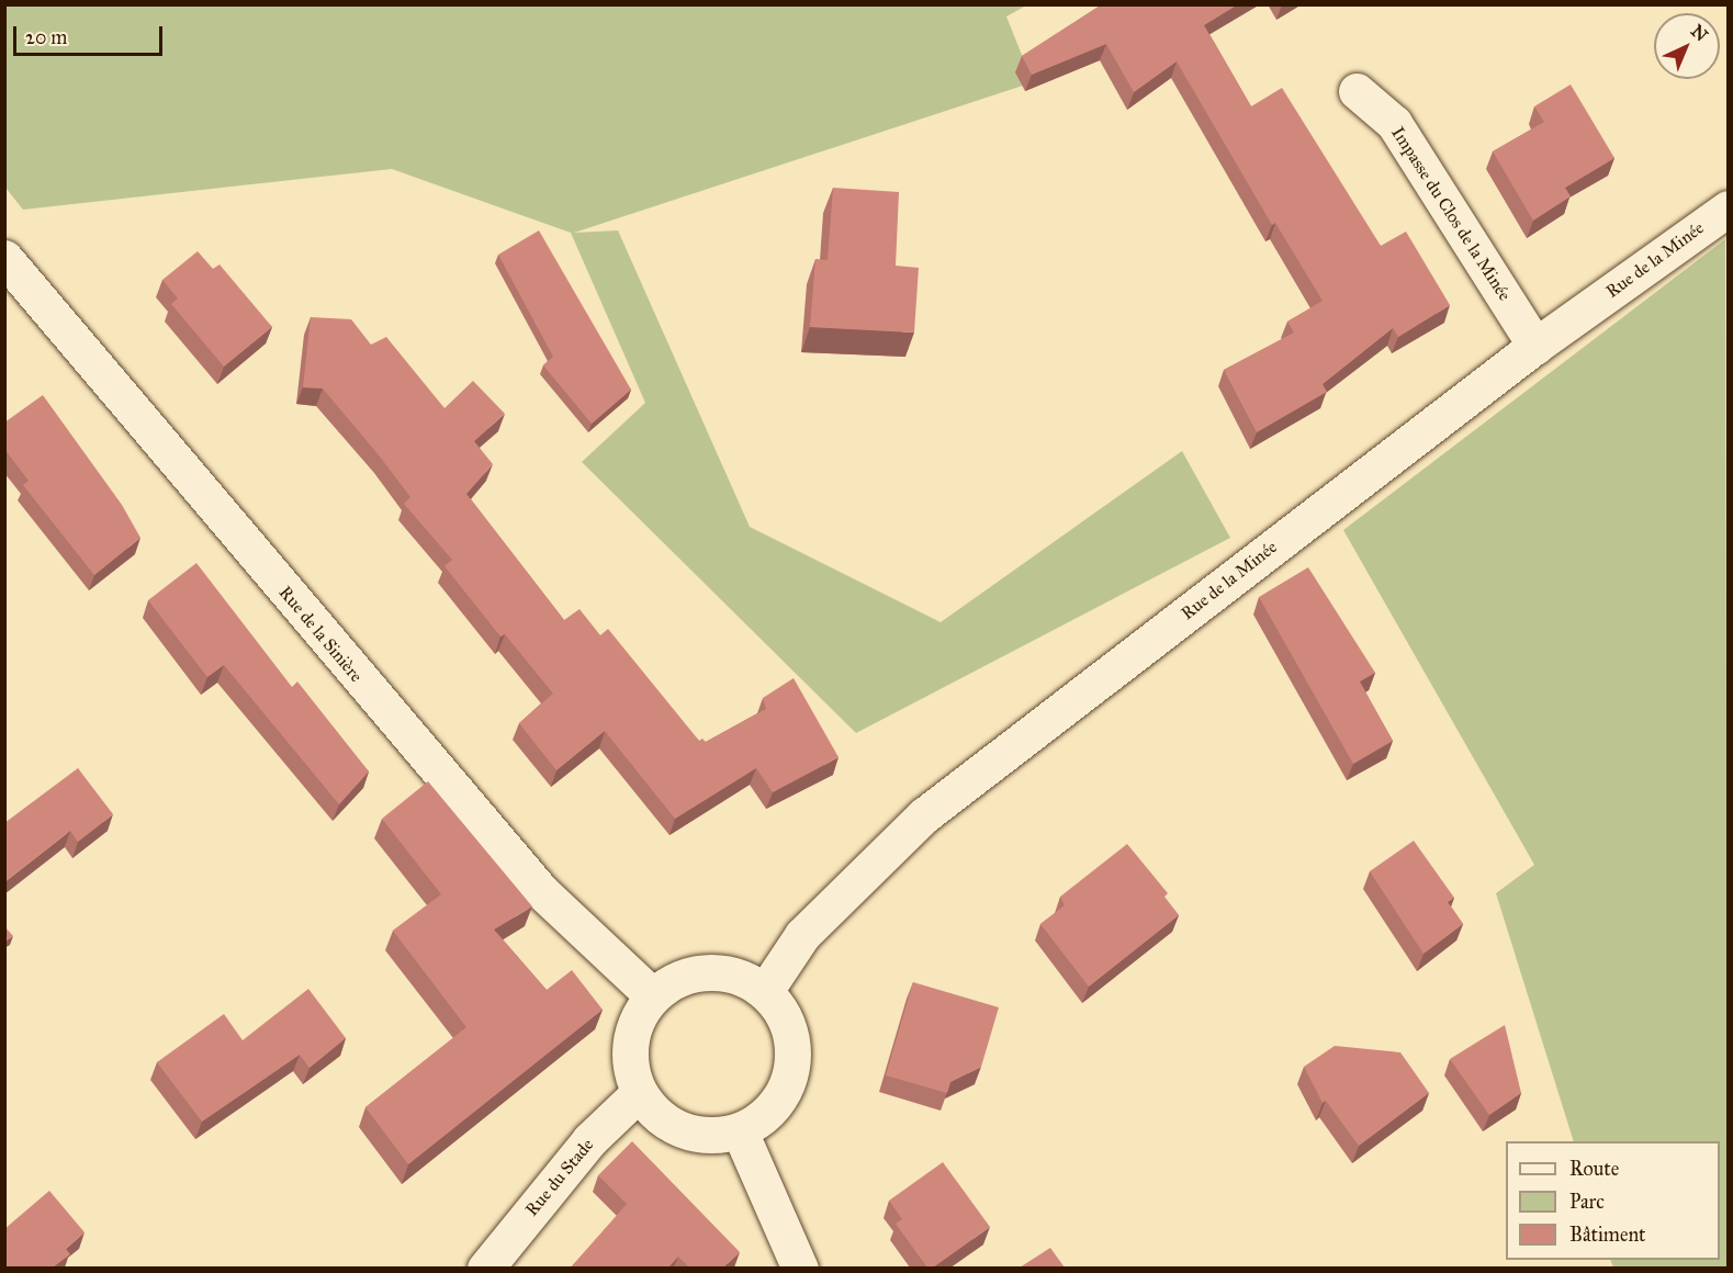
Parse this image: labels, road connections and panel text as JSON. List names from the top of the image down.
{
  "streets": {
    "street": [
      "Impasse du Clos de la Minée",
      "Rue de la Minée",
      "Rue de la Sinière",
      "Rue du Stade"
    ]
  },
  "crossings": [
    ["Impasse du Clos de la Minée", "Rue de la Minée"],
    ["Rue de la Minée", "Rue de la Sinière"],
    ["Rue de la Minée", "Rue du Stade"],
    ["Rue de la Sinière", "Rue du Stade"]
  ],
  "legend": ["Route", "Parc", "Bâtiment"],
  "scale_bar": "20 m",
  "north": "top right"
}
